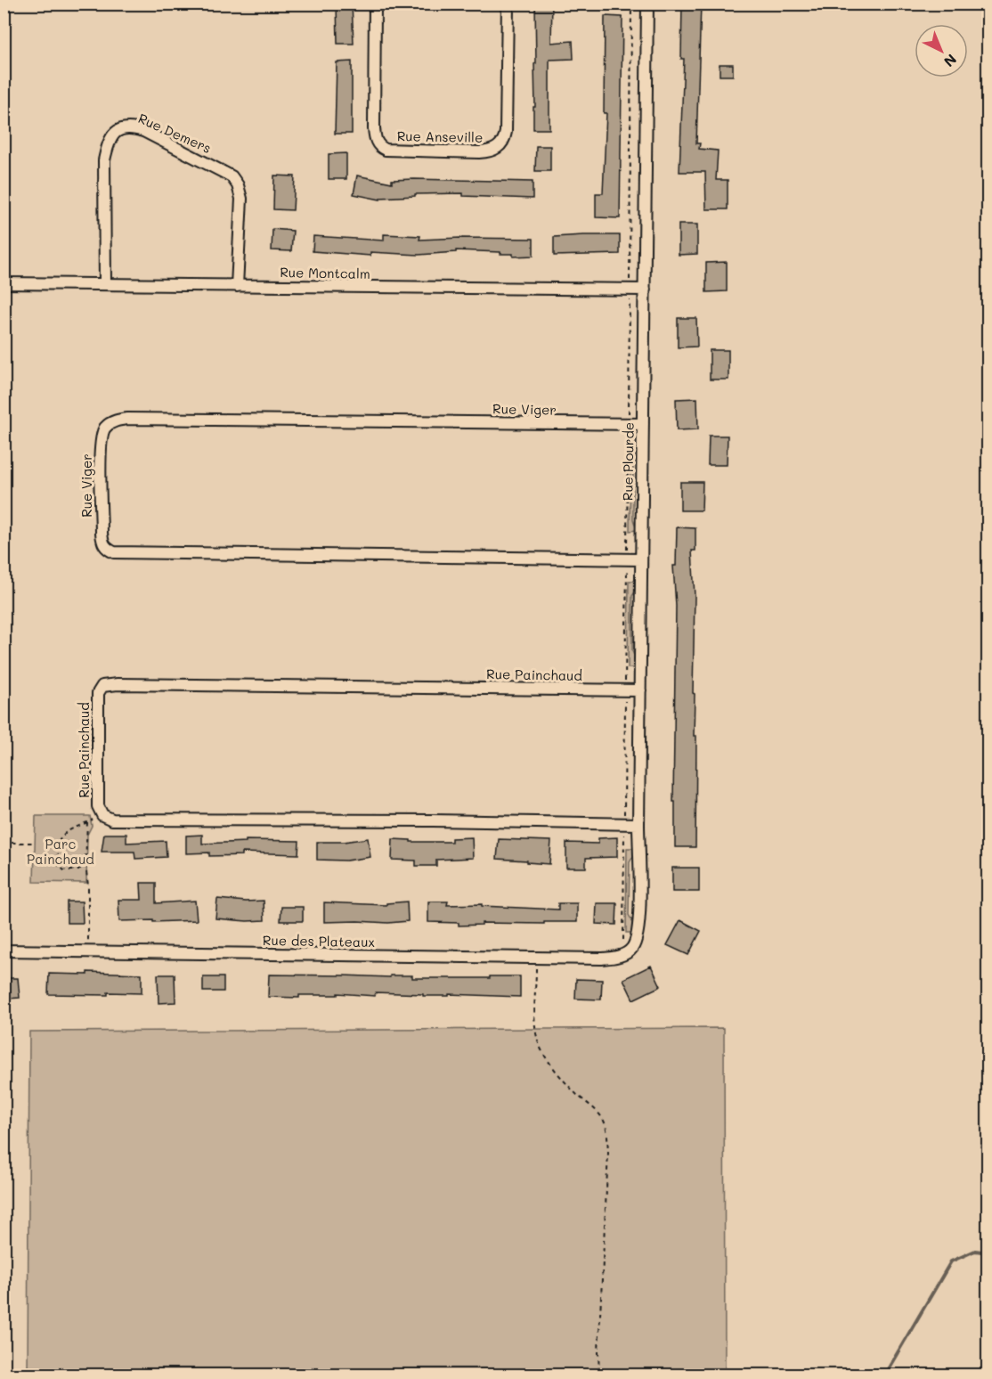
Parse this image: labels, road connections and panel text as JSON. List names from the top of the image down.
{
  "streets": {
    "street": [
      "Rue Demers",
      "Rue Anseville",
      "Rue Montcalm",
      "Rue Viger",
      "Rue Plourde",
      "Rue Painchaud",
      "Rue des Plateaux"
    ]
  },
  "crossings": [
    ["Rue Demers", "Rue Montcalm"],
    ["Rue Montcalm", "Rue Plourde"],
    ["Rue Viger", "Rue Plourde"],
    ["Rue Plourde", "Rue Painchaud"],
    ["Rue Plourde", "Rue des Plateaux"]
  ],
  "parks": ["Parc Painchaud"],
  "north": "bottom right"
}
